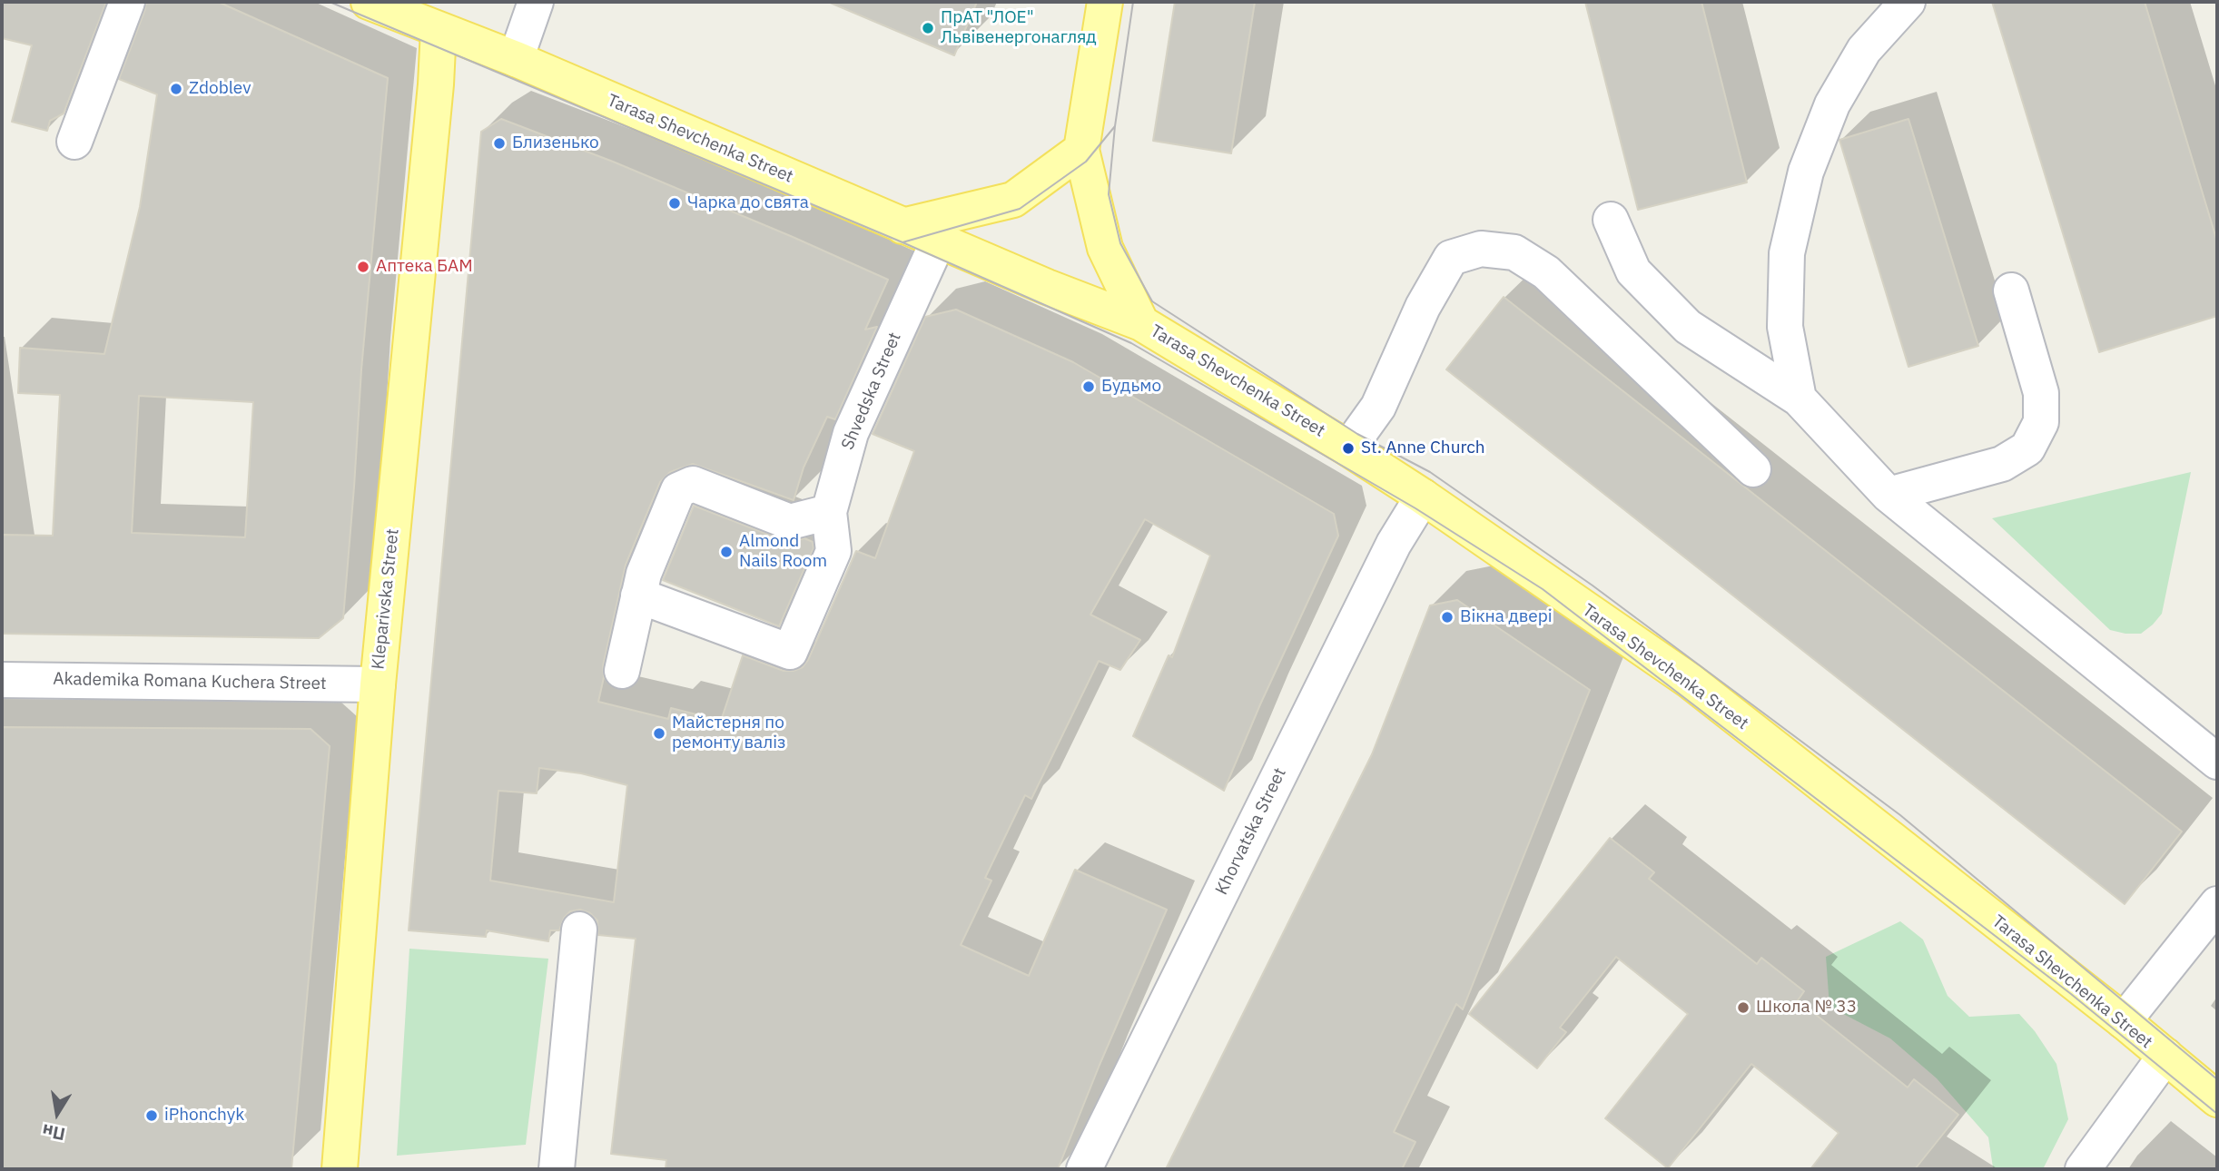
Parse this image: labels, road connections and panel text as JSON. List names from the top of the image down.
{
  "streets": {
    "main road": ["Tarasa Shevchenka Street", "Kleparivska Street"],
    "street": ["Shvedska Street", "Akademika Romana Kuchera Street", "Khorvatska Street"]
  },
  "crossings": [
    ["Tarasa Shevchenka Street", "Shvedska Street"],
    ["Tarasa Shevchenka Street", "Kleparivska Street"],
    ["Tarasa Shevchenka Street", "Khorvatska Street"],
    ["Kleparivska Street", "Akademika Romana Kuchera Street"]
  ],
  "places": [
    "ПрАТ \"ЛОЕ\" Львівенергонагляд",
    "Zdoblev",
    "Близенько",
    "Чарка до свята",
    "Аптека БАМ",
    "Будьмо",
    "St. Anne Church",
    "Almond Nails Room",
    "Вікна двері",
    "Майстерня по ремонту валіз",
    "Школа № 33",
    "iPhonchyk"
  ],
  "north": "bottom"
}
